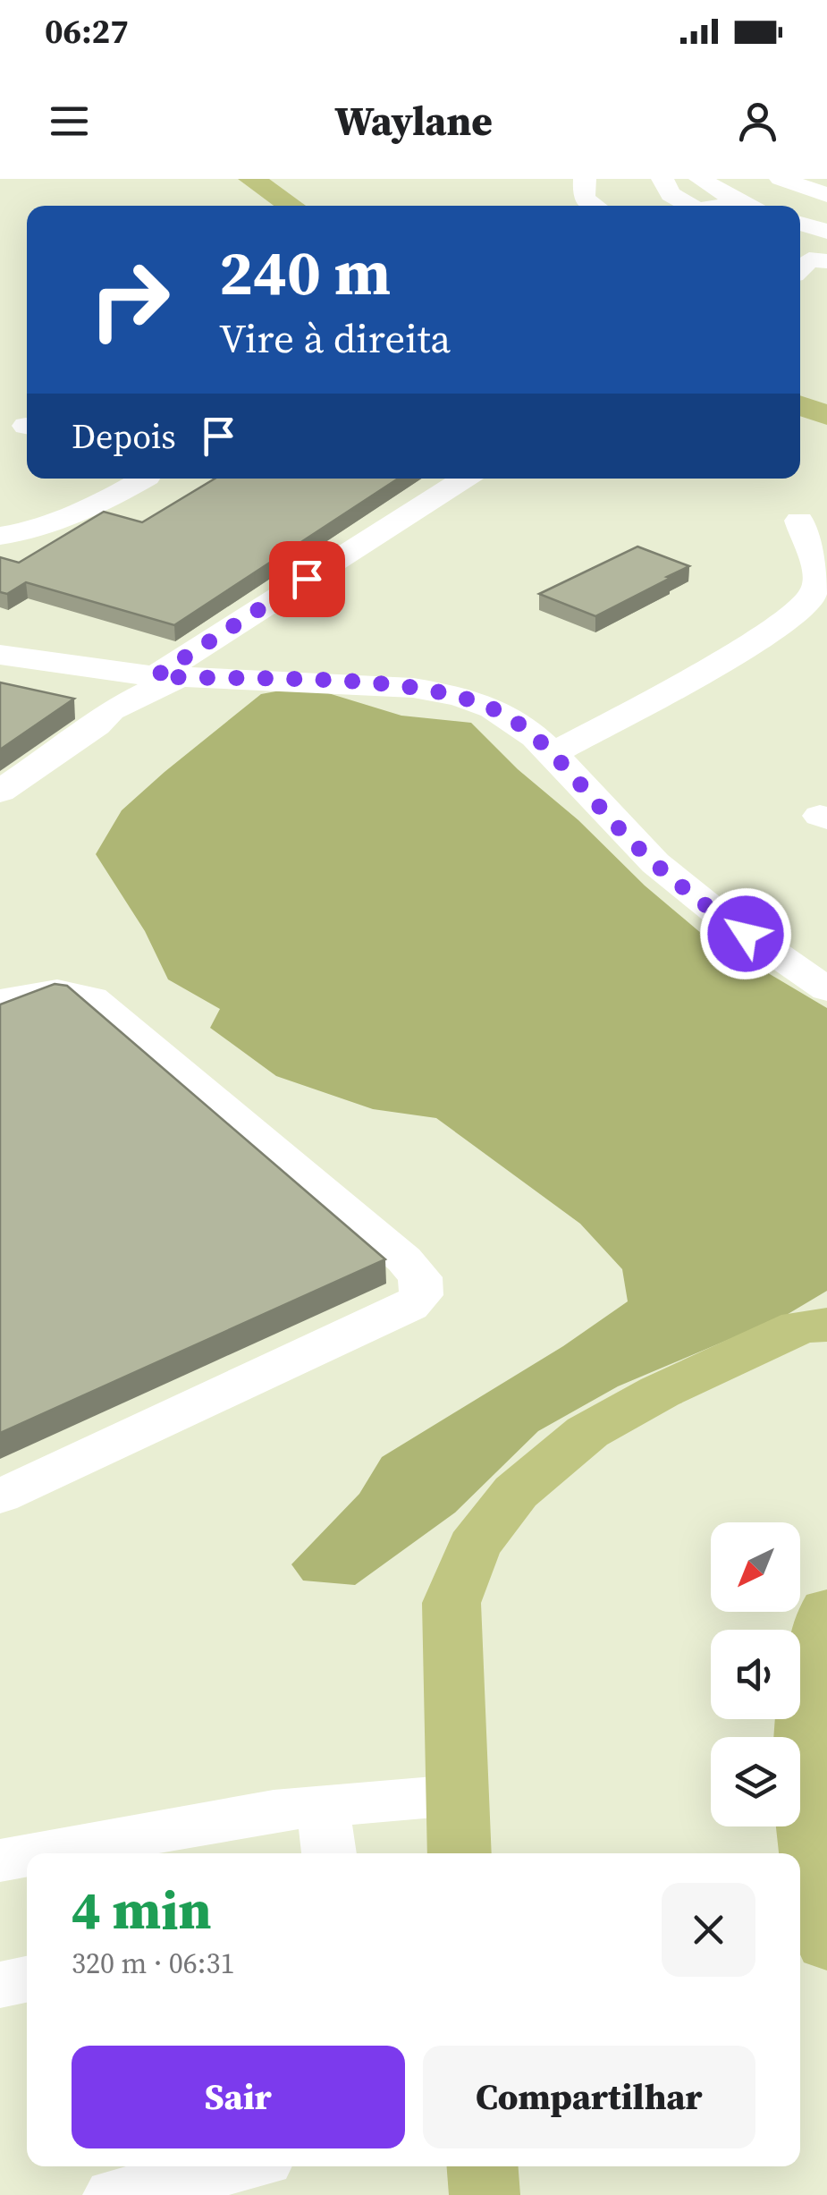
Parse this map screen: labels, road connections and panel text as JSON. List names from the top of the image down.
{
  "north": "bottom left",
  "page": {
    "status": "06:27",
    "header": "Waylane",
    "turn": ["240 m", "Vire à direita"],
    "then": "Depois",
    "heading": ["4 min", "320 m · 06:31"],
    "buttons": ["Sair", "Compartilhar"]
  }
}
